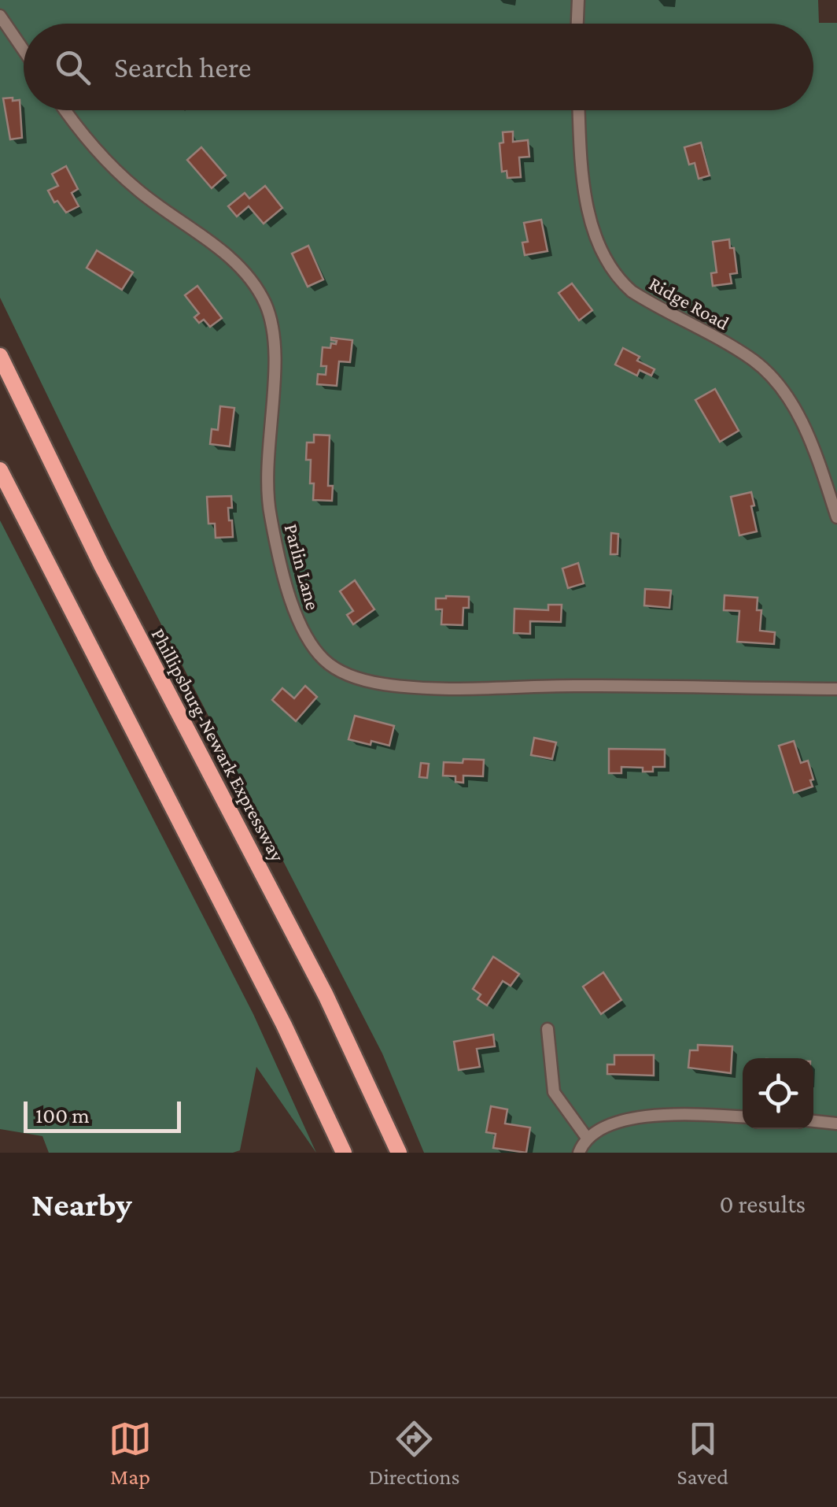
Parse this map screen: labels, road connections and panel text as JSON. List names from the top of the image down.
{
  "streets": {
    "highway": ["Phillipsburg-Newark Expressway"],
    "street": ["Ridge Road", "Parlin Lane"]
  },
  "scale_bar": "100 m",
  "page": {
    "search": "Search here",
    "scale": "100 m",
    "heading": ["Nearby", "0 results"],
    "nav": ["Map", "Directions", "Saved"]
  }
}
